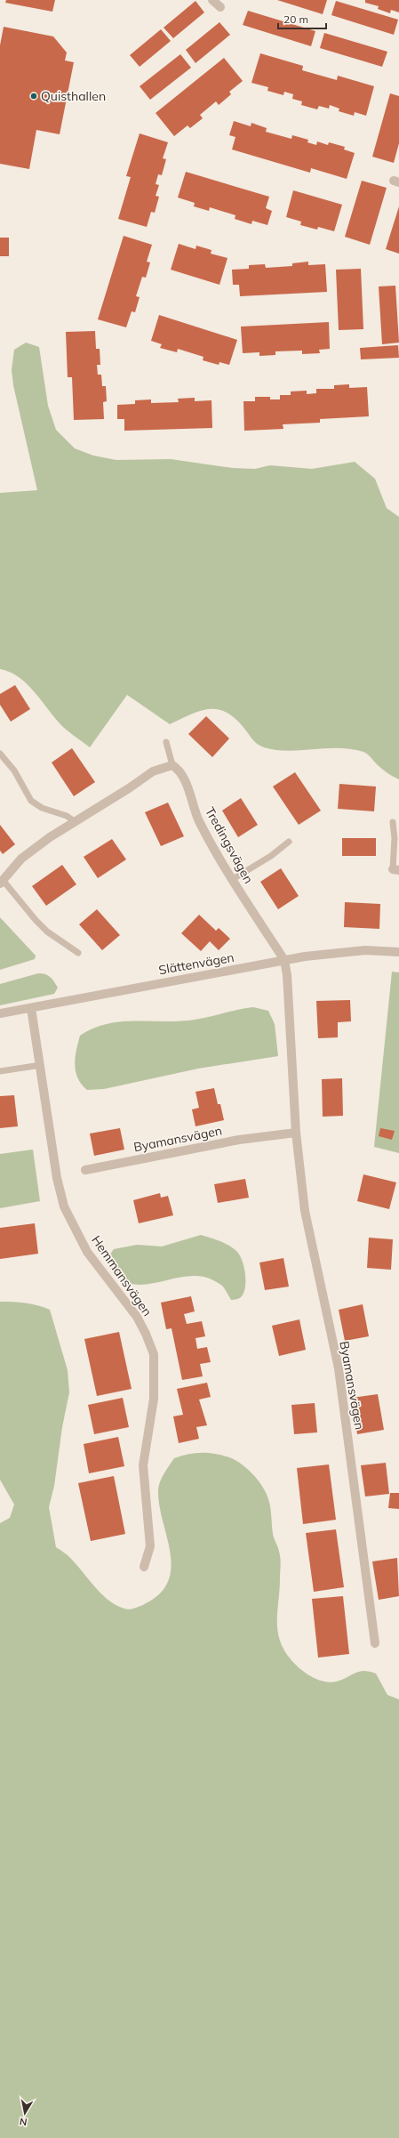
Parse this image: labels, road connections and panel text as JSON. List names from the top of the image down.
{
  "streets": {
    "street": [
      "Tredingsvägen",
      "Slättenvägen",
      "Byamansvägen",
      "Hemmansvägen"
    ]
  },
  "crossings": [
    ["Tredingsvägen", "Slättenvägen"],
    ["Tredingsvägen", "Byamansvägen"],
    ["Slättenvägen", "Byamansvägen"],
    ["Slättenvägen", "Hemmansvägen"]
  ],
  "places": ["Quisthallen"],
  "scale_bar": "20 m",
  "north": "bottom"
}
